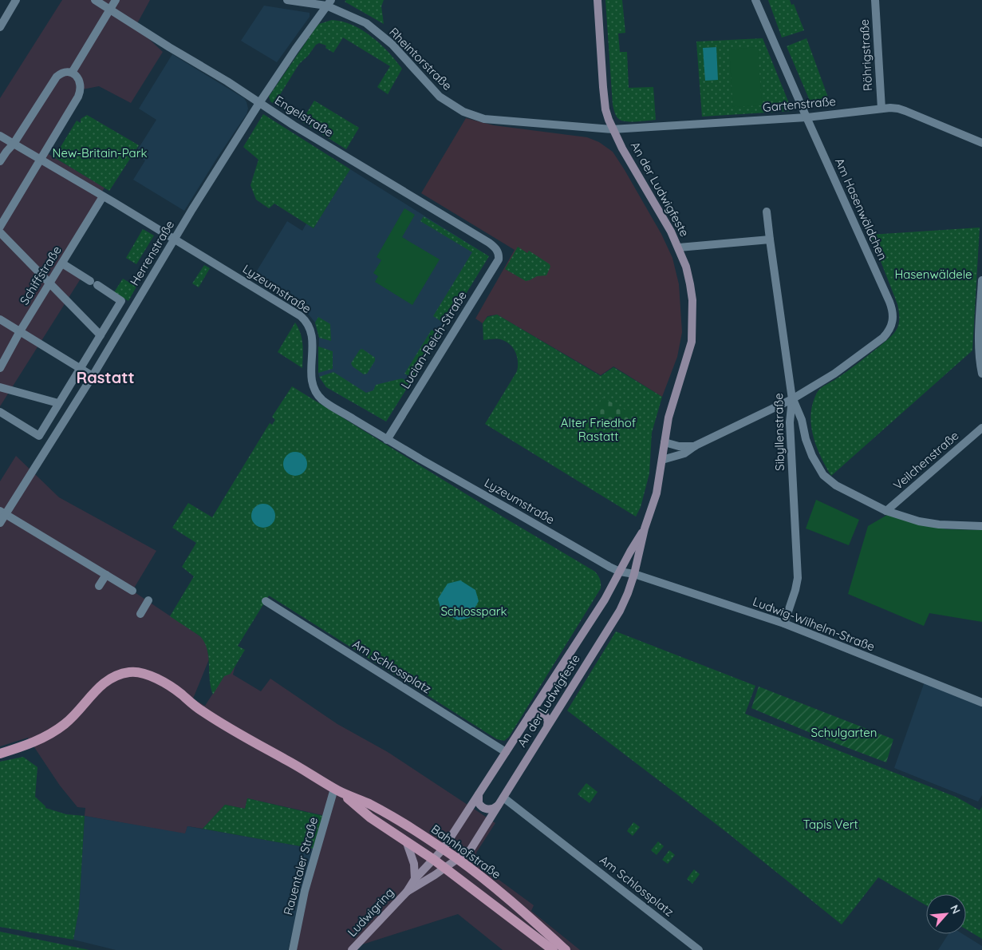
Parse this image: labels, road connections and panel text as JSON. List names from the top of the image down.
{
  "streets": {
    "main road": ["Bahnhofstraße"],
    "street": [
      "Röhrigstraße",
      "Rheintorstraße",
      "Gartenstraße",
      "Engelstraße",
      "An der Ludwigfeste",
      "Am Hasenwäldchen",
      "Herrenstraße",
      "Schiffstraße",
      "Lyzeumstraße",
      "Lucian-Reich-Straße",
      "Sibyllenstraße",
      "Veilchenstraße",
      "Ludwig-Wilhelm-Straße",
      "Am Schlossplatz",
      "Rauentaler Straße",
      "Ludwigring"
    ]
  },
  "crossings": [
    ["Röhrigstraße", "Gartenstraße"],
    ["Rheintorstraße", "Gartenstraße"],
    ["Rheintorstraße", "An der Ludwigfeste"],
    ["Rheintorstraße", "Herrenstraße"],
    ["Gartenstraße", "An der Ludwigfeste"],
    ["Gartenstraße", "Am Hasenwäldchen"],
    ["Engelstraße", "Herrenstraße"],
    ["Engelstraße", "Lucian-Reich-Straße"],
    ["An der Ludwigfeste", "Am Hasenwäldchen"],
    ["An der Ludwigfeste", "Lyzeumstraße"],
    ["An der Ludwigfeste", "Ludwig-Wilhelm-Straße"],
    ["An der Ludwigfeste", "Am Schlossplatz"],
    ["An der Ludwigfeste", "Bahnhofstraße"],
    ["An der Ludwigfeste", "Ludwigring"],
    ["Am Hasenwäldchen", "Sibyllenstraße"],
    ["Herrenstraße", "Lyzeumstraße"],
    ["Schiffstraße", "Lyzeumstraße"],
    ["Lyzeumstraße", "Lucian-Reich-Straße"],
    ["Lyzeumstraße", "Ludwig-Wilhelm-Straße"],
    ["Sibyllenstraße", "Ludwig-Wilhelm-Straße"],
    ["Bahnhofstraße", "Rauentaler Straße"],
    ["Bahnhofstraße", "Ludwigring"]
  ],
  "districts": ["Rastatt"],
  "parks": [
    "New-Britain-Park",
    "Hasenwäldele",
    "Alter Friedhof Rastatt",
    "Schlosspark",
    "Schulgarten",
    "Tapis Vert"
  ],
  "north": "top right"
}
